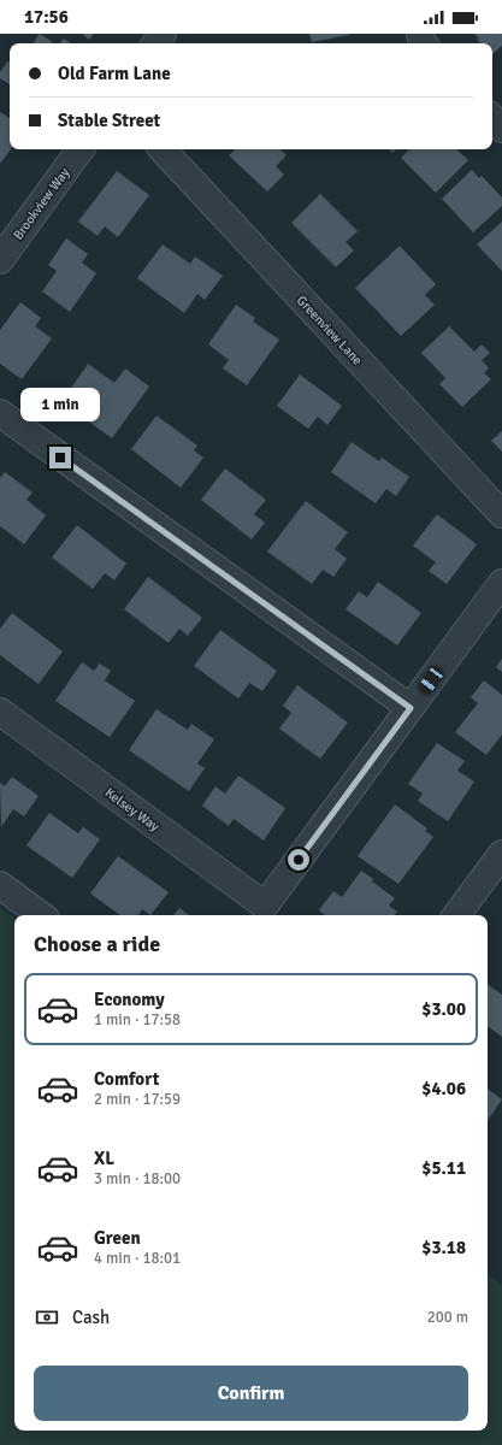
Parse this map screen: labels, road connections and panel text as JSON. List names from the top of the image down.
{
  "streets": {
    "street": ["Brookview Way", "Greenview Lane", "Kelsey Way"]
  },
  "page": {
    "status": "17:56",
    "banner": ["Old Farm Lane", "Stable Street"],
    "bubble": "1 min",
    "heading": "Choose a ride",
    "list": [
      {
        "name": "Economy",
        "note": "1 min · 17:58",
        "value": "$3.00"
      },
      {
        "name": "Comfort",
        "note": "2 min · 17:59",
        "value": "$4.06"
      },
      {
        "name": "XL",
        "note": "3 min · 18:00",
        "value": "$5.11"
      },
      {
        "name": "Green",
        "note": "4 min · 18:01",
        "value": "$3.18"
      }
    ],
    "pay": ["Cash", "200 m"],
    "buttons": "Confirm"
  }
}
